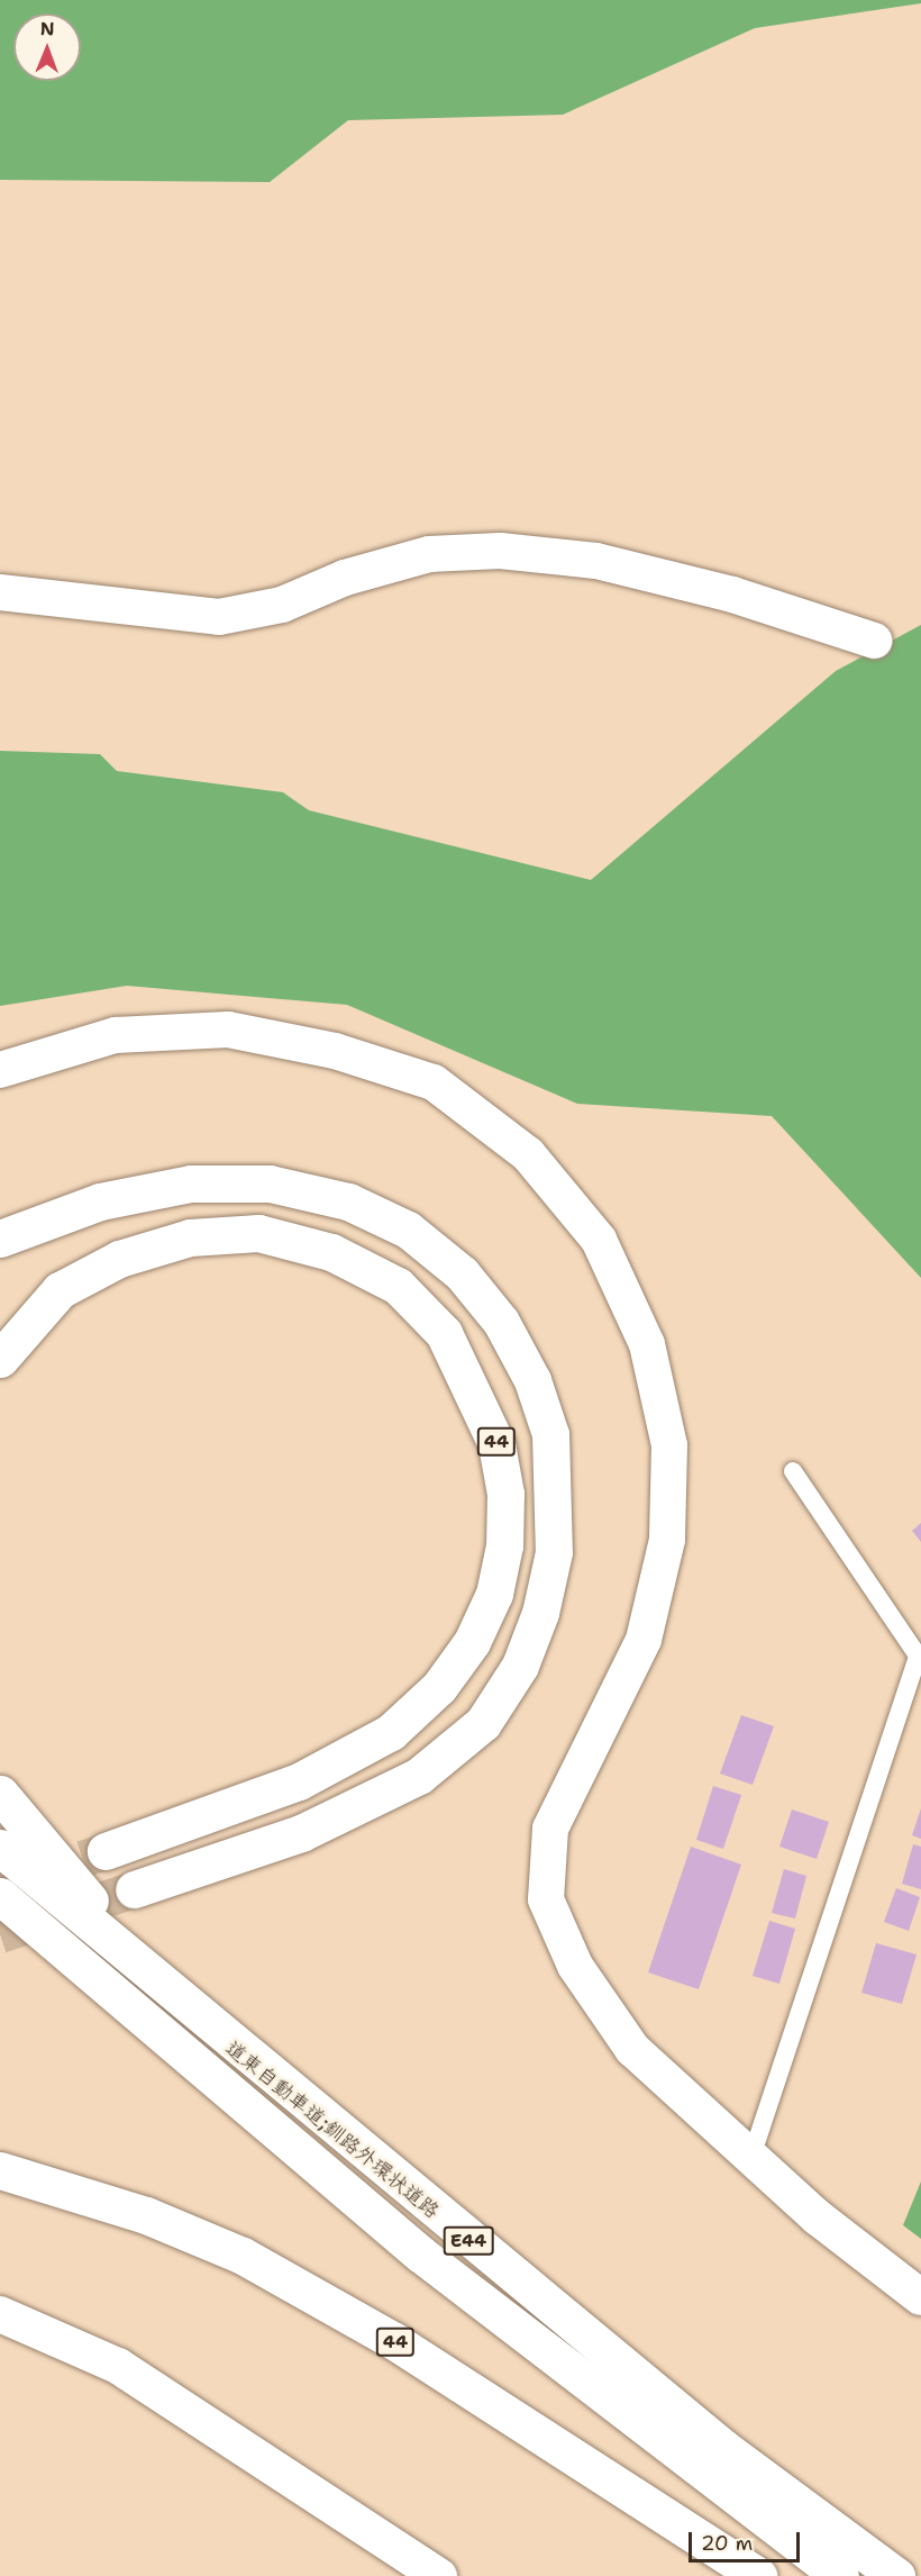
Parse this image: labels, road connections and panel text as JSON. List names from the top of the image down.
{
  "streets": {
    "highway": ["44", "道東自動車道;釧路外環状道路", "E44"]
  },
  "scale_bar": "20 m",
  "north": "top"
}
